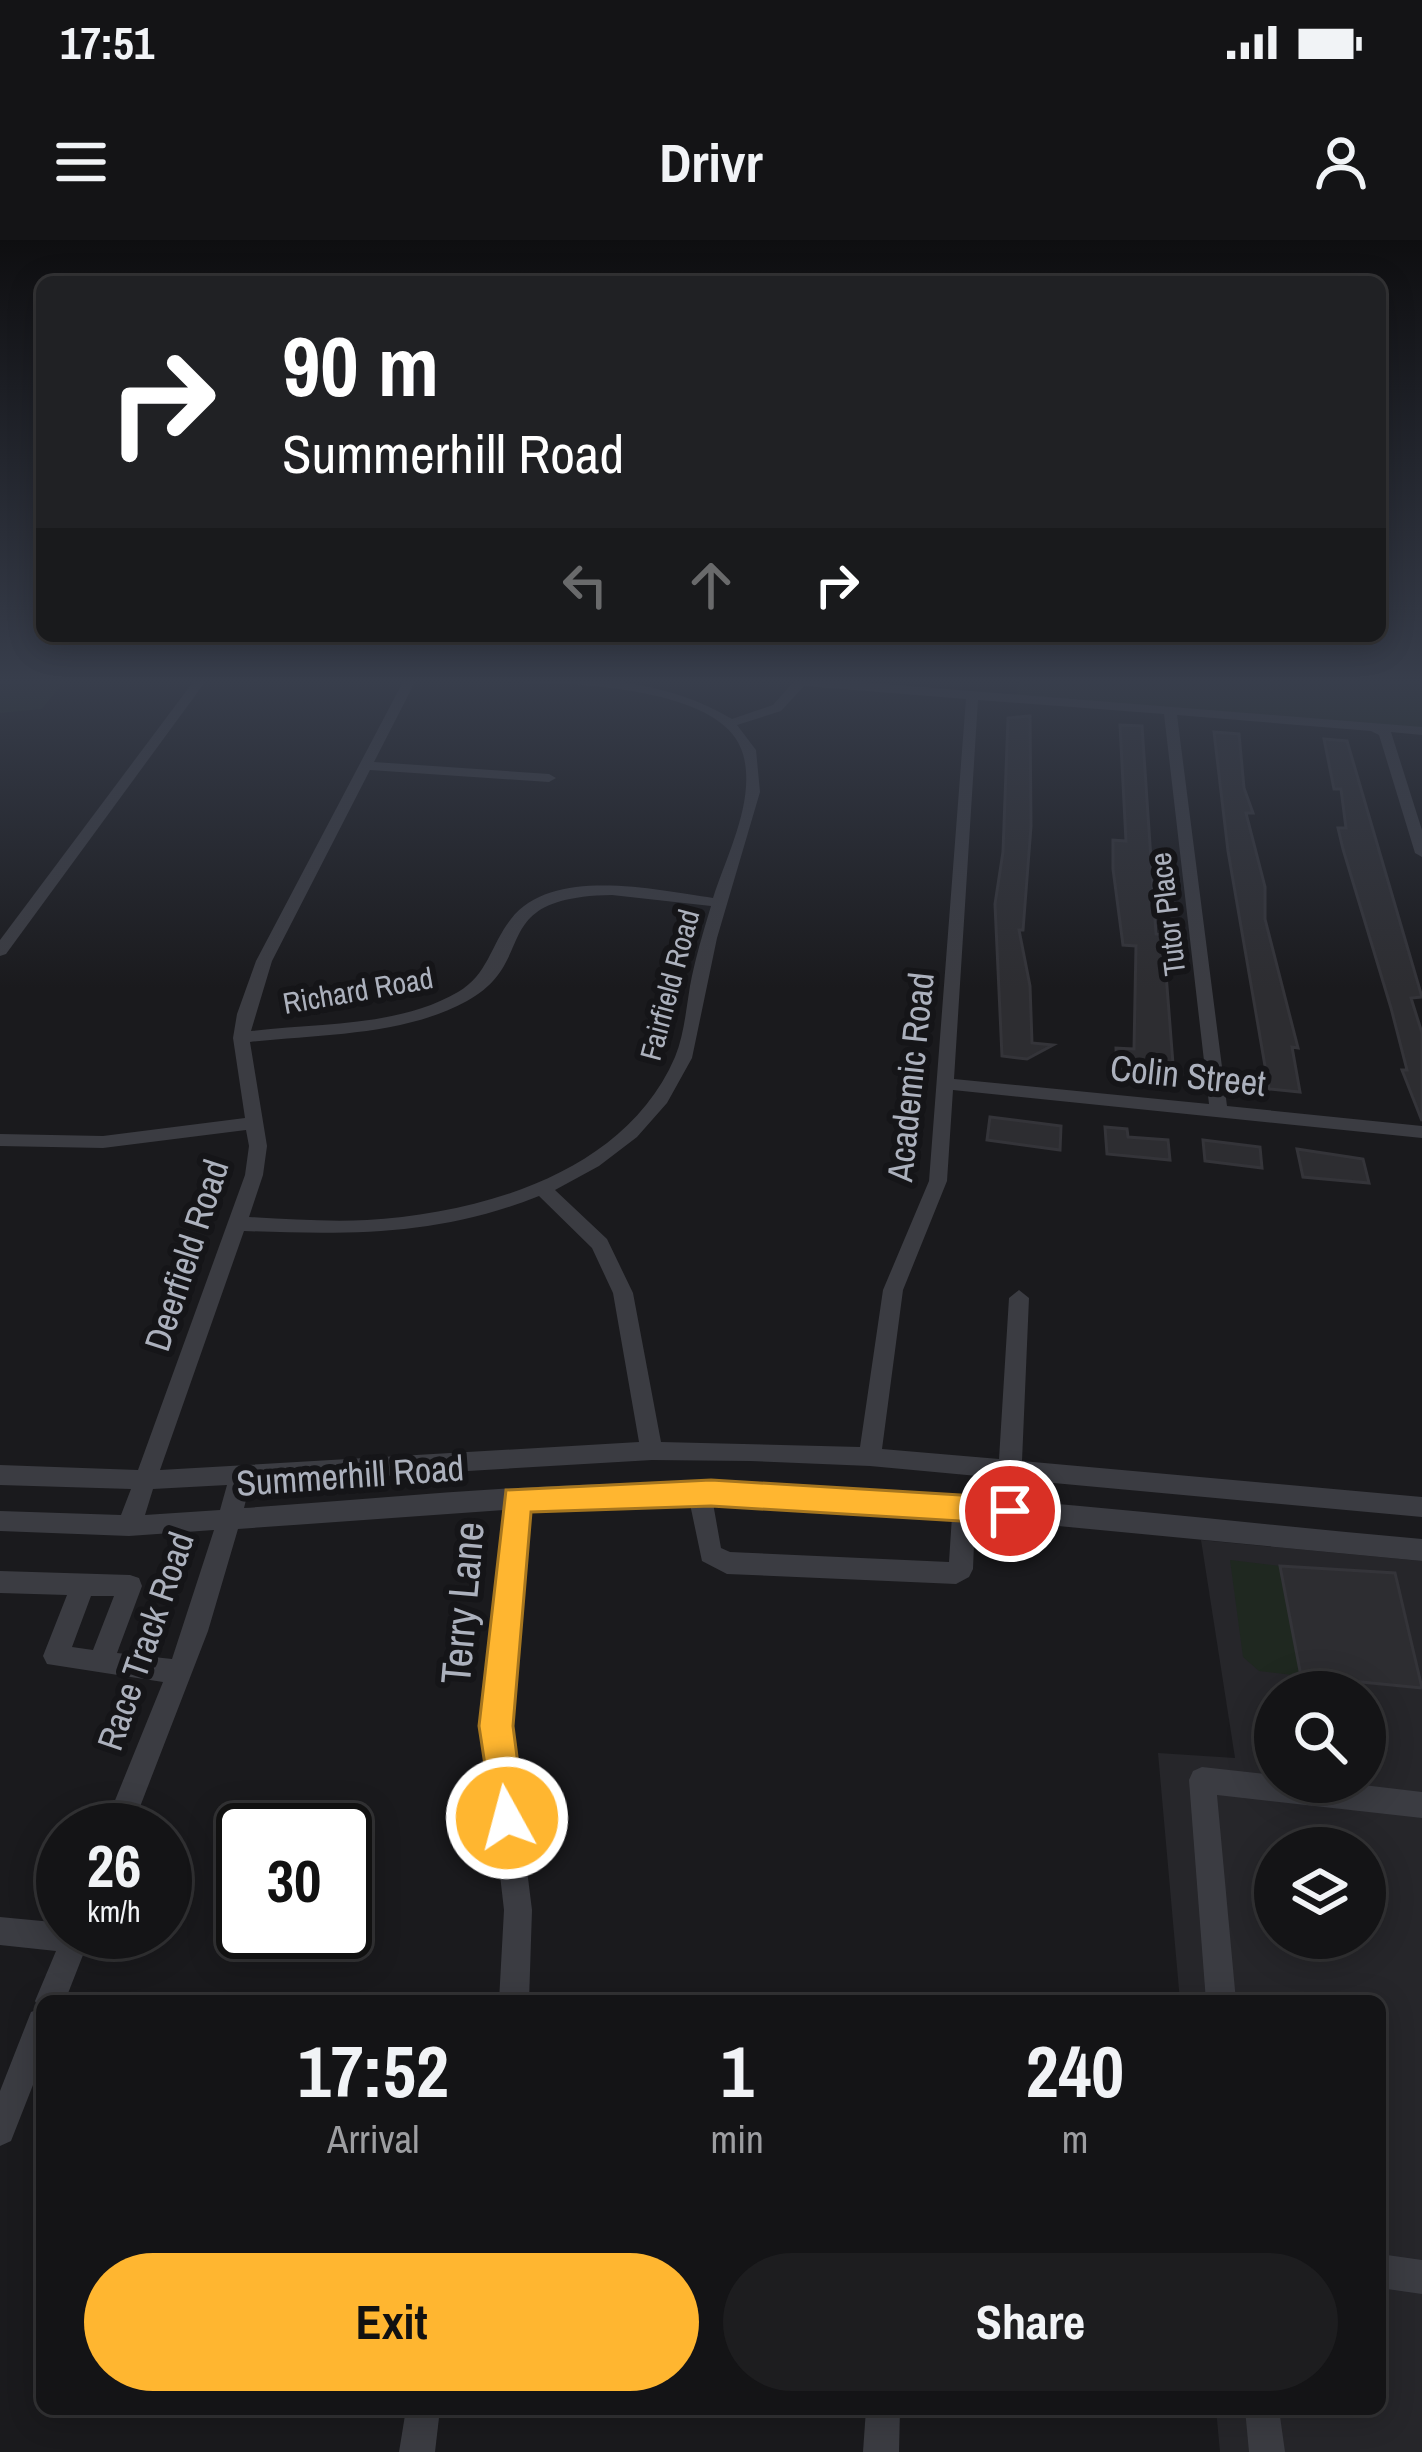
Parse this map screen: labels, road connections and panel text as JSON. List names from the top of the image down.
{
  "streets": {
    "street": [
      "Tutor Place",
      "Fairfield Road",
      "Richard Road",
      "Colin Street",
      "Academic Road",
      "Deerfield Road",
      "Summerhill Road",
      "Terry Lane",
      "Race Track Road"
    ]
  },
  "crossings": [
    ["Tutor Place", "Colin Street"],
    ["Fairfield Road", "Richard Road"],
    ["Fairfield Road", "Deerfield Road"],
    ["Richard Road", "Deerfield Road"],
    ["Colin Street", "Academic Road"],
    ["Academic Road", "Summerhill Road"],
    ["Deerfield Road", "Summerhill Road"],
    ["Summerhill Road", "Terry Lane"],
    ["Summerhill Road", "Race Track Road"]
  ],
  "page": {
    "status": "17:51",
    "header": "Drivr",
    "turn": ["90 m", "Summerhill Road"],
    "speed": "26 km/h",
    "limit": "30",
    "eta": [
      "17:52",
      "Arrival",
      "1",
      "min",
      "240",
      "m"
    ],
    "buttons": ["Exit", "Share"]
  }
}
